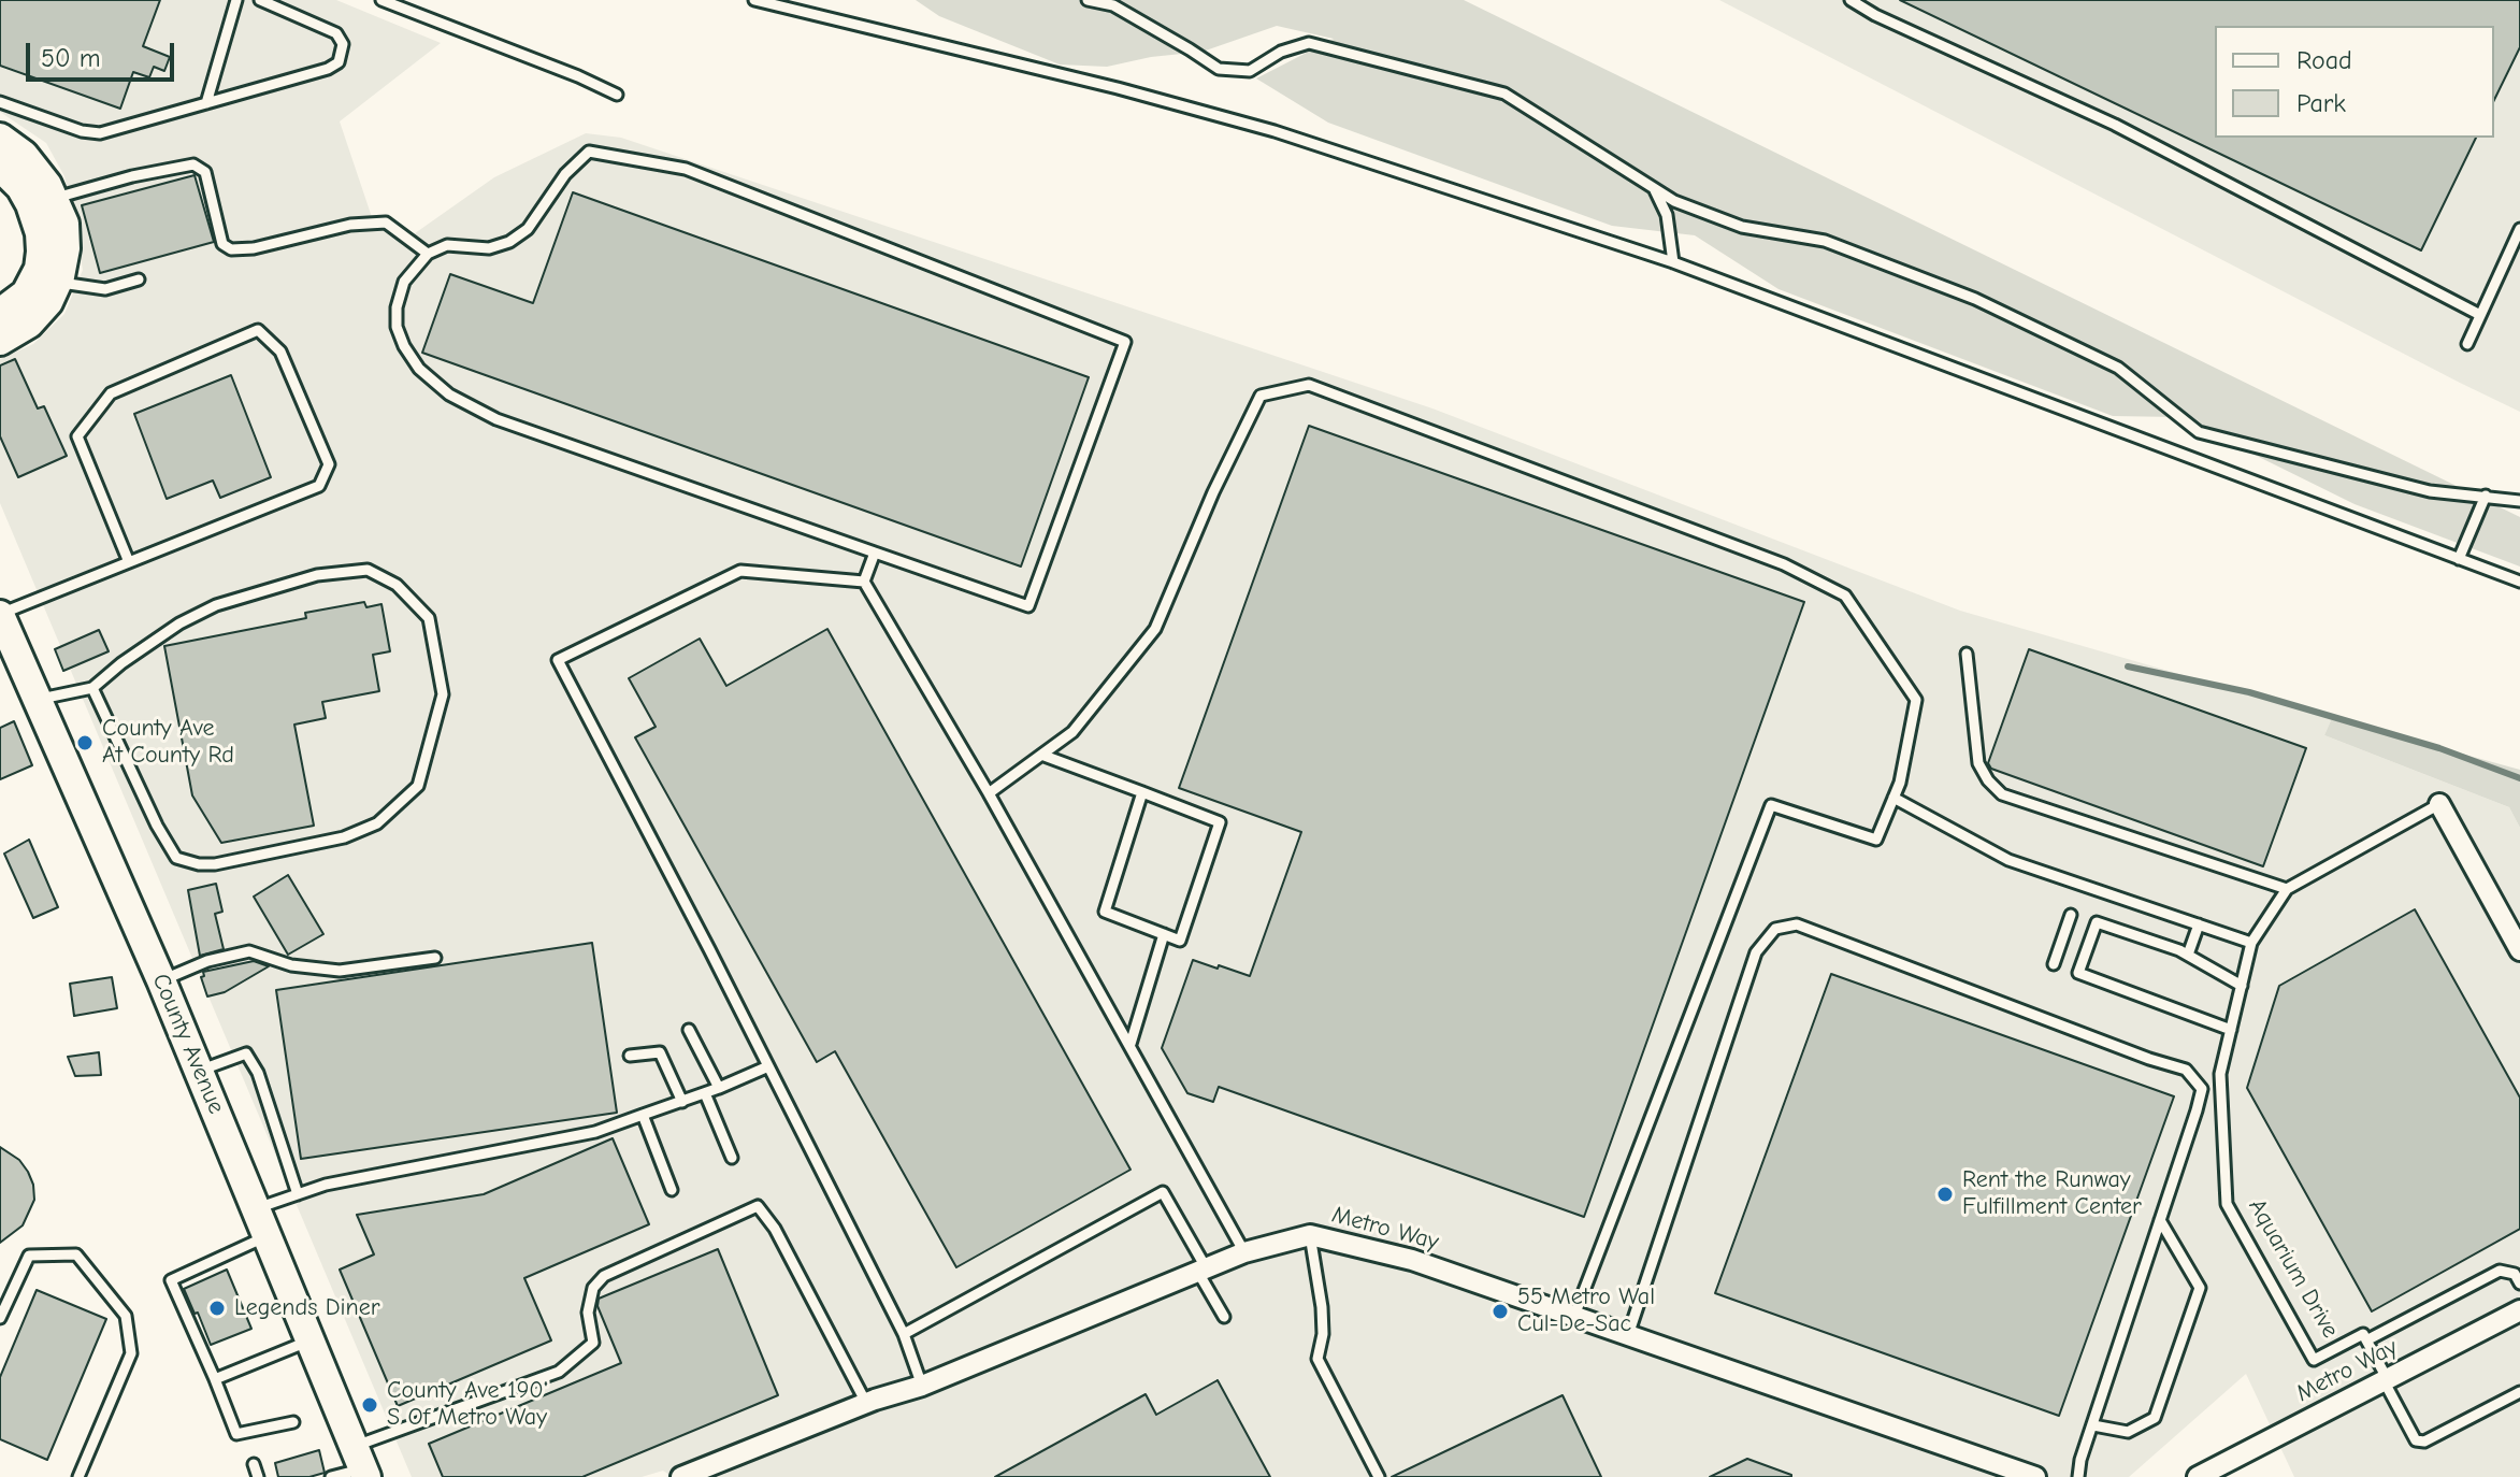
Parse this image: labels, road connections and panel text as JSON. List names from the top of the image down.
{
  "streets": {
    "main road": ["County Avenue"],
    "street": ["Metro Way", "Aquarium Drive"]
  },
  "crossings": [
    ["Metro Way", "Aquarium Drive"]
  ],
  "places": [
    "County Ave At County Rd",
    "Rent the Runway Fulfillment Center",
    "Legends Diner",
    "55 Metro Wal Cul-De-Sac",
    "County Ave 190' S Of Metro Way"
  ],
  "legend": ["Road", "Park"],
  "scale_bar": "50 m"
}
